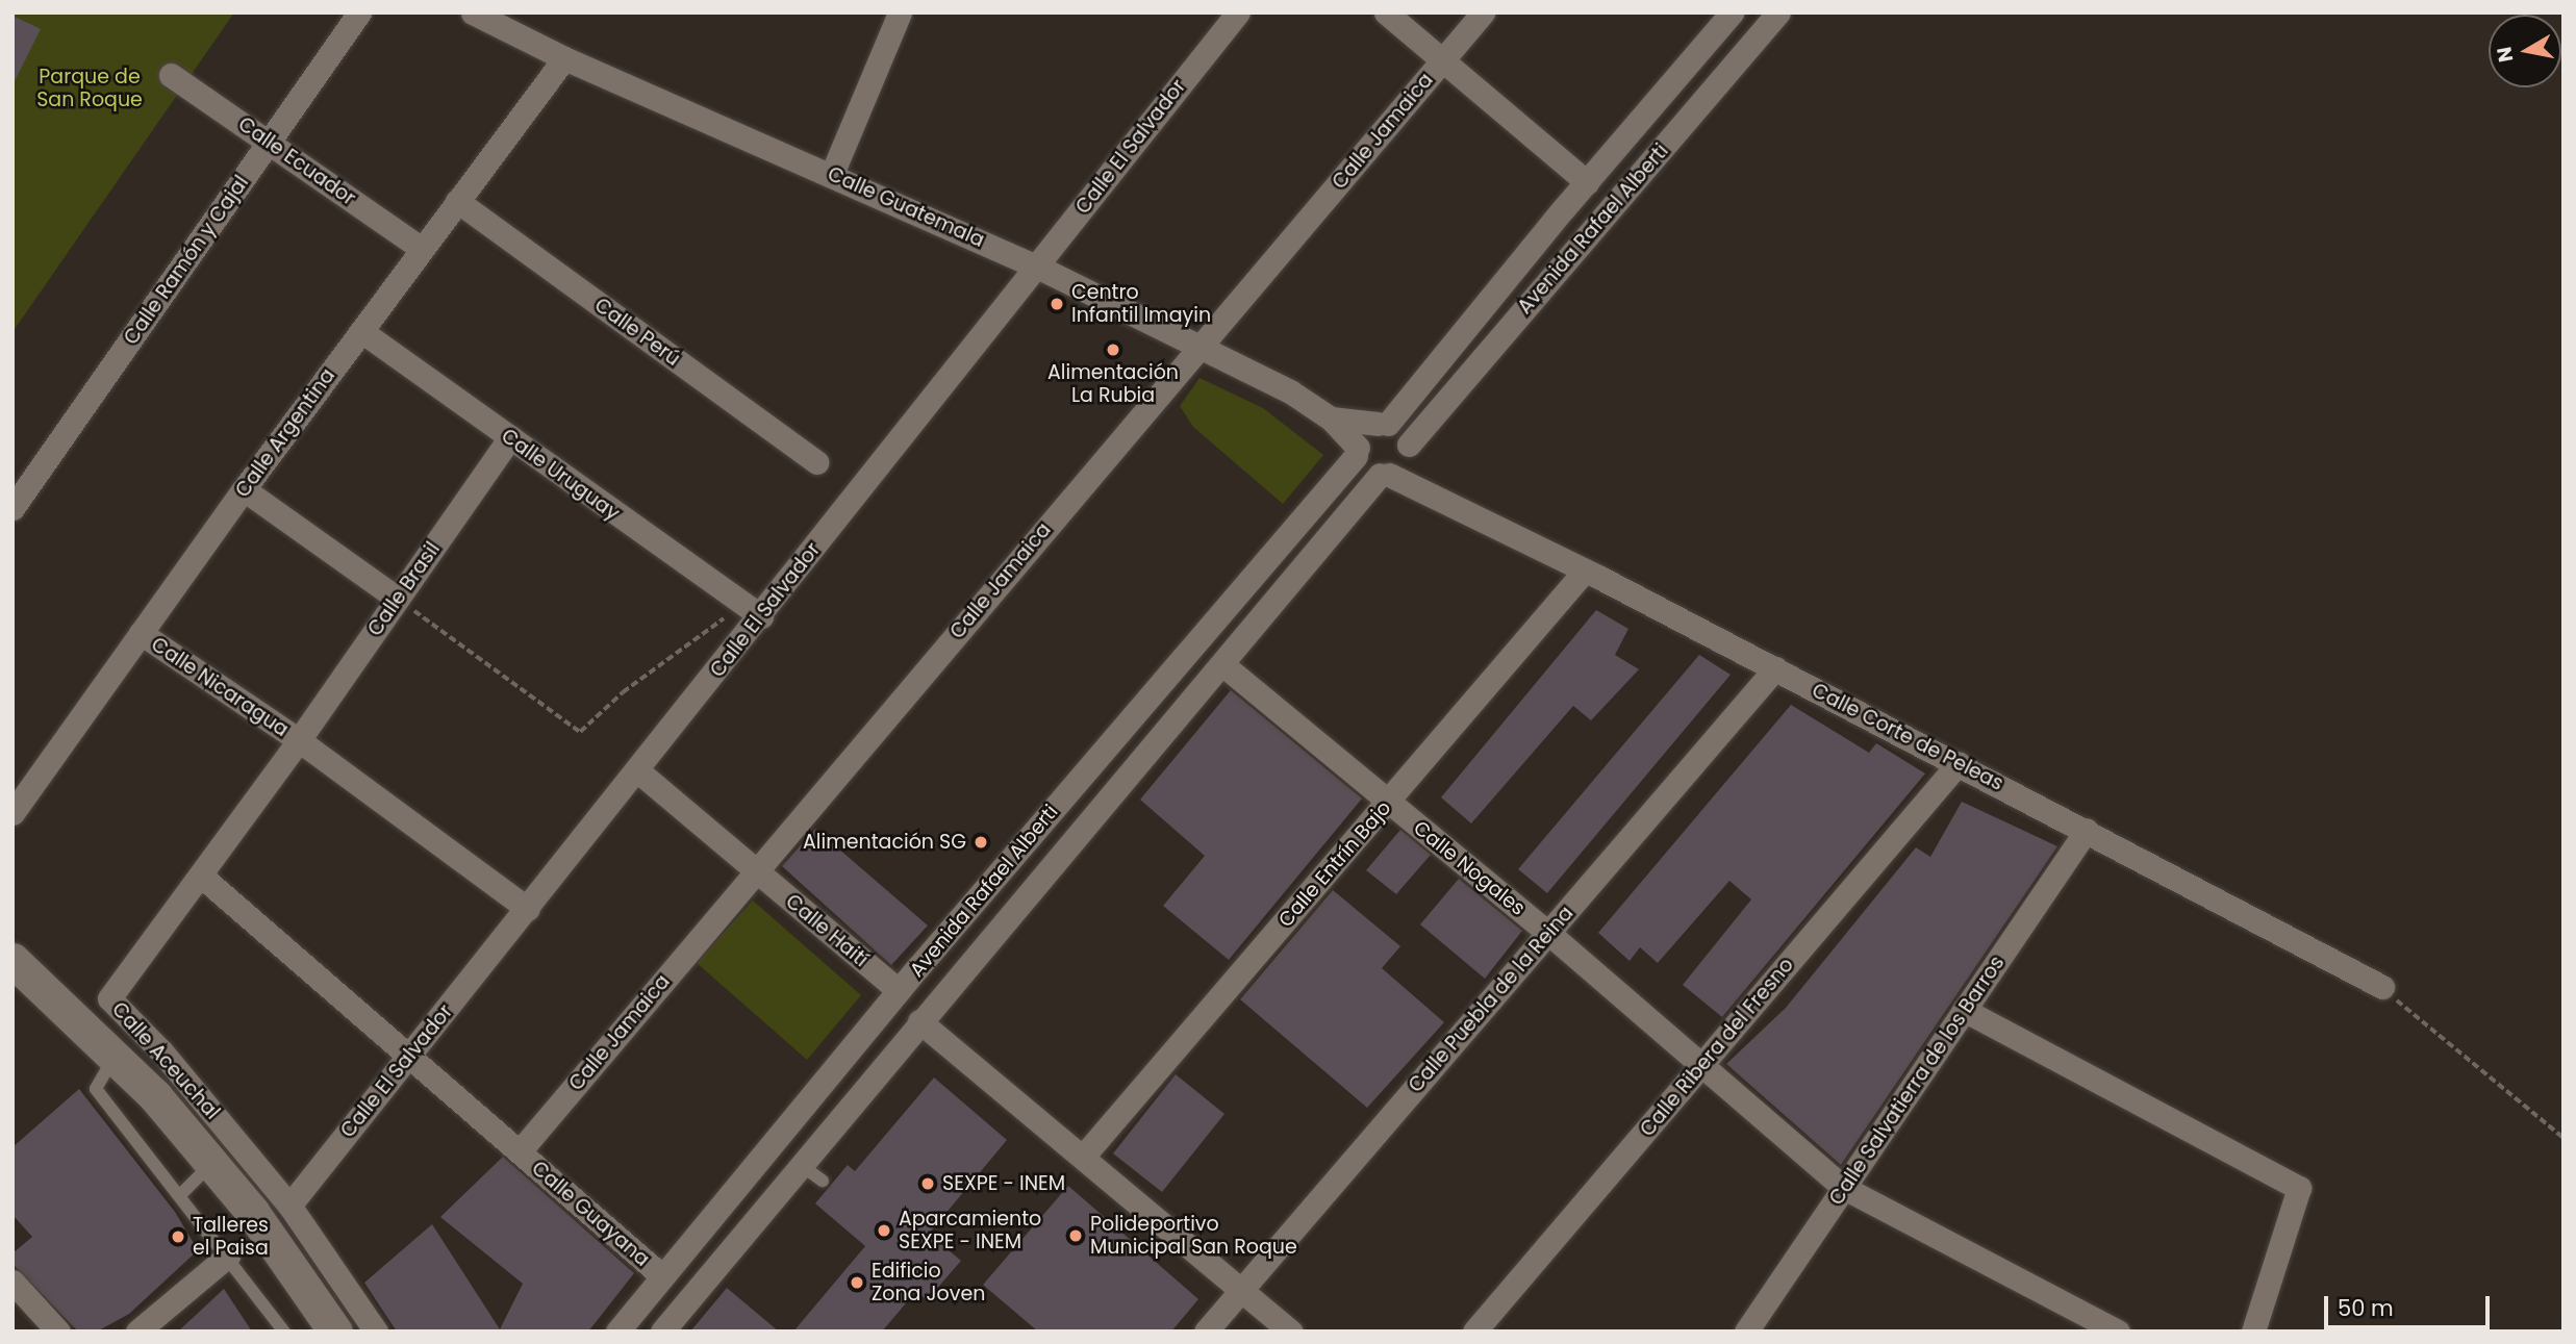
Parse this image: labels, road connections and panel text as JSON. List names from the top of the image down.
{
  "streets": {
    "street": [
      "Calle Jamaica",
      "Calle El Salvador",
      "Calle Ecuador",
      "Calle Guatemala",
      "Avenida Rafael Alberti",
      "Calle Ramón y Cajal",
      "Calle Perú",
      "Calle Argentina",
      "Calle Uruguay",
      "Calle Brasil",
      "Calle Nicaragua",
      "Calle Corte de Peleas",
      "Calle Entrín Bajo",
      "Calle Nogales",
      "Calle Haití",
      "Calle Puebla de la Reina",
      "Calle Ribera del Fresno",
      "Calle Aceuchal",
      "Calle Salvatierra de los Barros",
      "Calle Guayana"
    ]
  },
  "crossings": [
    ["Calle Jamaica", "Calle Guatemala"],
    ["Calle Jamaica", "Calle Haití"],
    ["Calle Jamaica", "Calle Guayana"],
    ["Calle El Salvador", "Calle Guatemala"],
    ["Calle El Salvador", "Calle Uruguay"],
    ["Calle El Salvador", "Calle Nicaragua"],
    ["Calle El Salvador", "Calle Haití"],
    ["Calle El Salvador", "Calle Aceuchal"],
    ["Calle El Salvador", "Calle Guayana"],
    ["Calle Ecuador", "Calle Ramón y Cajal"],
    ["Calle Ecuador", "Calle Argentina"],
    ["Calle Guatemala", "Avenida Rafael Alberti"],
    ["Calle Guatemala", "Calle Argentina"],
    ["Calle Guatemala", "Calle Corte de Peleas"],
    ["Avenida Rafael Alberti", "Calle Corte de Peleas"],
    ["Avenida Rafael Alberti", "Calle Nogales"],
    ["Avenida Rafael Alberti", "Calle Haití"],
    ["Avenida Rafael Alberti", "Calle Guayana"],
    ["Calle Perú", "Calle Argentina"],
    ["Calle Argentina", "Calle Uruguay"],
    ["Calle Argentina", "Calle Nicaragua"],
    ["Calle Uruguay", "Calle Brasil"],
    ["Calle Brasil", "Calle Nicaragua"],
    ["Calle Brasil", "Calle Aceuchal"],
    ["Calle Nicaragua", "Calle Aceuchal"],
    ["Calle Corte de Peleas", "Calle Entrín Bajo"],
    ["Calle Corte de Peleas", "Calle Puebla de la Reina"],
    ["Calle Corte de Peleas", "Calle Ribera del Fresno"],
    ["Calle Corte de Peleas", "Calle Salvatierra de los Barros"],
    ["Calle Entrín Bajo", "Calle Nogales"],
    ["Calle Nogales", "Calle Puebla de la Reina"],
    ["Calle Nogales", "Calle Ribera del Fresno"],
    ["Calle Nogales", "Calle Salvatierra de los Barros"],
    ["Calle Aceuchal", "Calle Guayana"]
  ],
  "parks": ["Parque de San Roque"],
  "places": [
    "Centro Infantil Imayin",
    "Alimentación La Rubia",
    "Alimentación SG",
    "SEXPE - INEM",
    "Aparcamiento SEXPE - INEM",
    "Polideportivo Municipal San Roque",
    "Talleres el Paisa",
    "Edificio Zona Joven"
  ],
  "scale_bar": "50 m",
  "north": "left"
}
